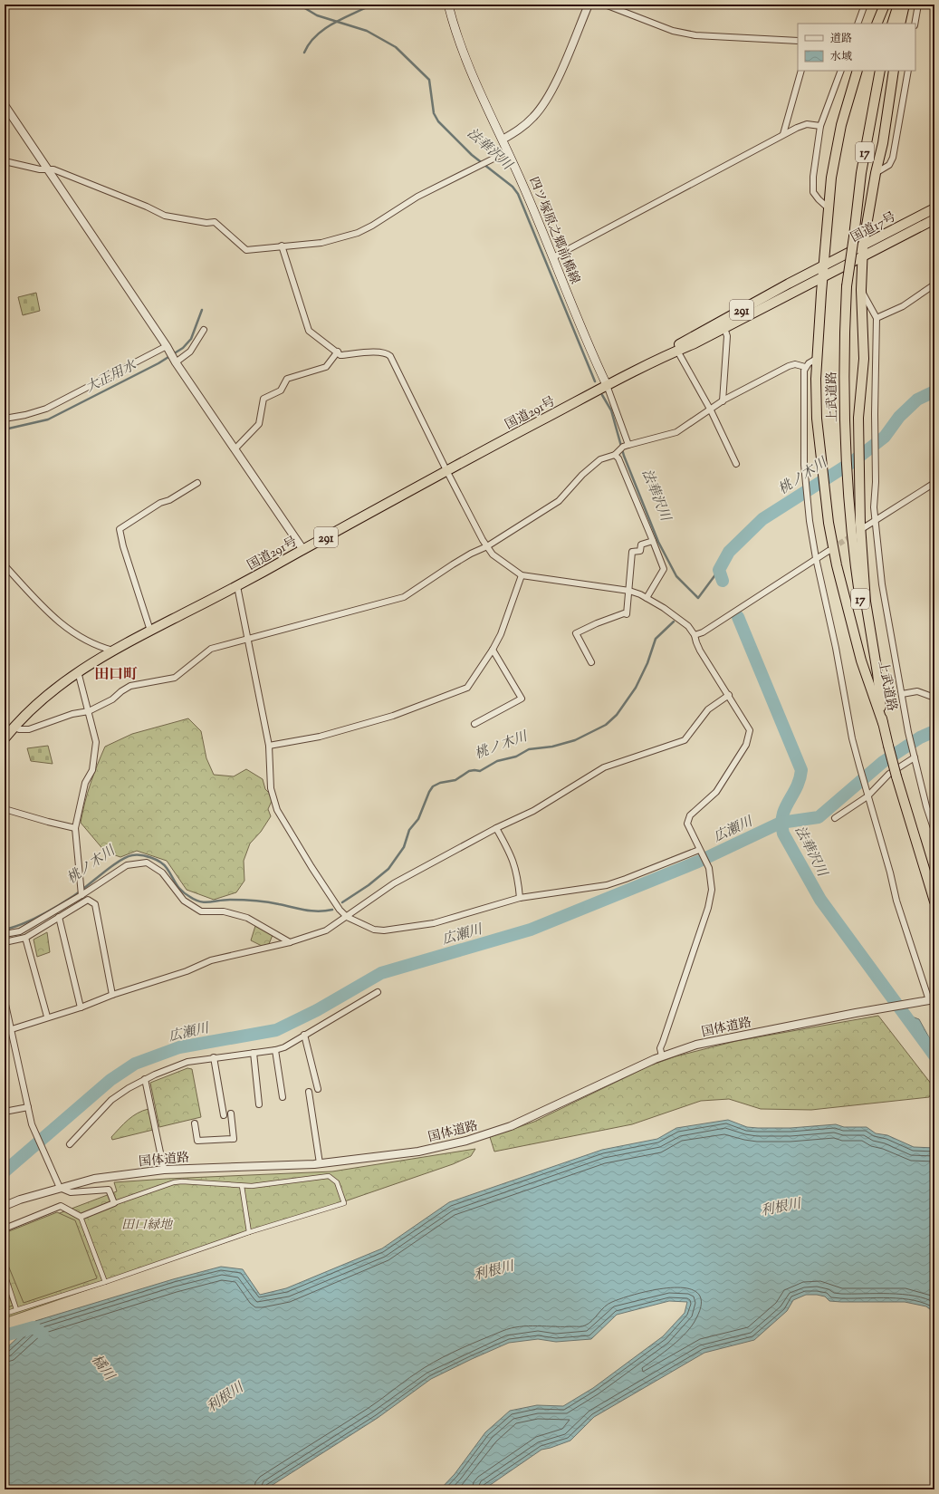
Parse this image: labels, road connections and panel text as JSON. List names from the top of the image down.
{
  "streets": {
    "highway": [
      "17",
      "国道17号",
      "291",
      "上武道路",
      "国道291号"
    ],
    "main road": ["四ツ塚原之郷前橋線"],
    "street": ["国体道路"]
  },
  "crossings": [
    ["17", "上武道路"],
    ["国道17号", "国道291号"],
    ["四ツ塚原之郷前橋線", "国道291号"]
  ],
  "districts": ["田口町"],
  "water": [
    "法華沢川",
    "大正用水",
    "桃ノ木川",
    "広瀬川",
    "利根川",
    "橘川"
  ],
  "parks": ["田口緑地"],
  "legend": ["道路", "水域"]
}
